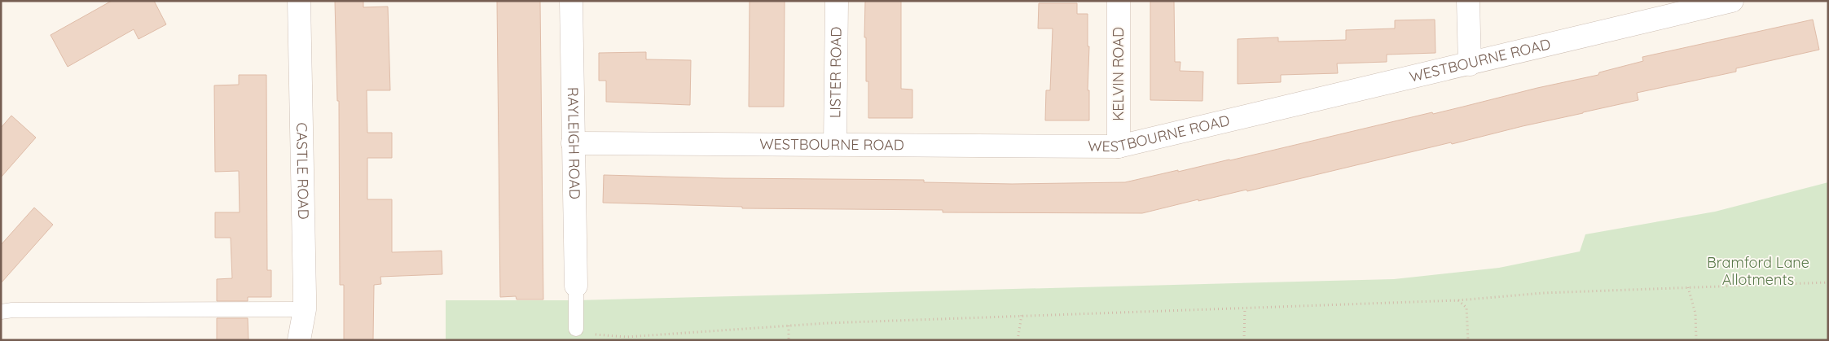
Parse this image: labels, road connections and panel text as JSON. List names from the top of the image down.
{
  "streets": {
    "street": [
      "WESTBOURNE ROAD",
      "LISTER ROAD",
      "KELVIN ROAD",
      "RAYLEIGH ROAD",
      "CASTLE ROAD"
    ]
  },
  "crossings": [
    ["WESTBOURNE ROAD", "LISTER ROAD"],
    ["WESTBOURNE ROAD", "KELVIN ROAD"],
    ["WESTBOURNE ROAD", "RAYLEIGH ROAD"]
  ],
  "parks": ["Bramford Lane Allotments"]
}
